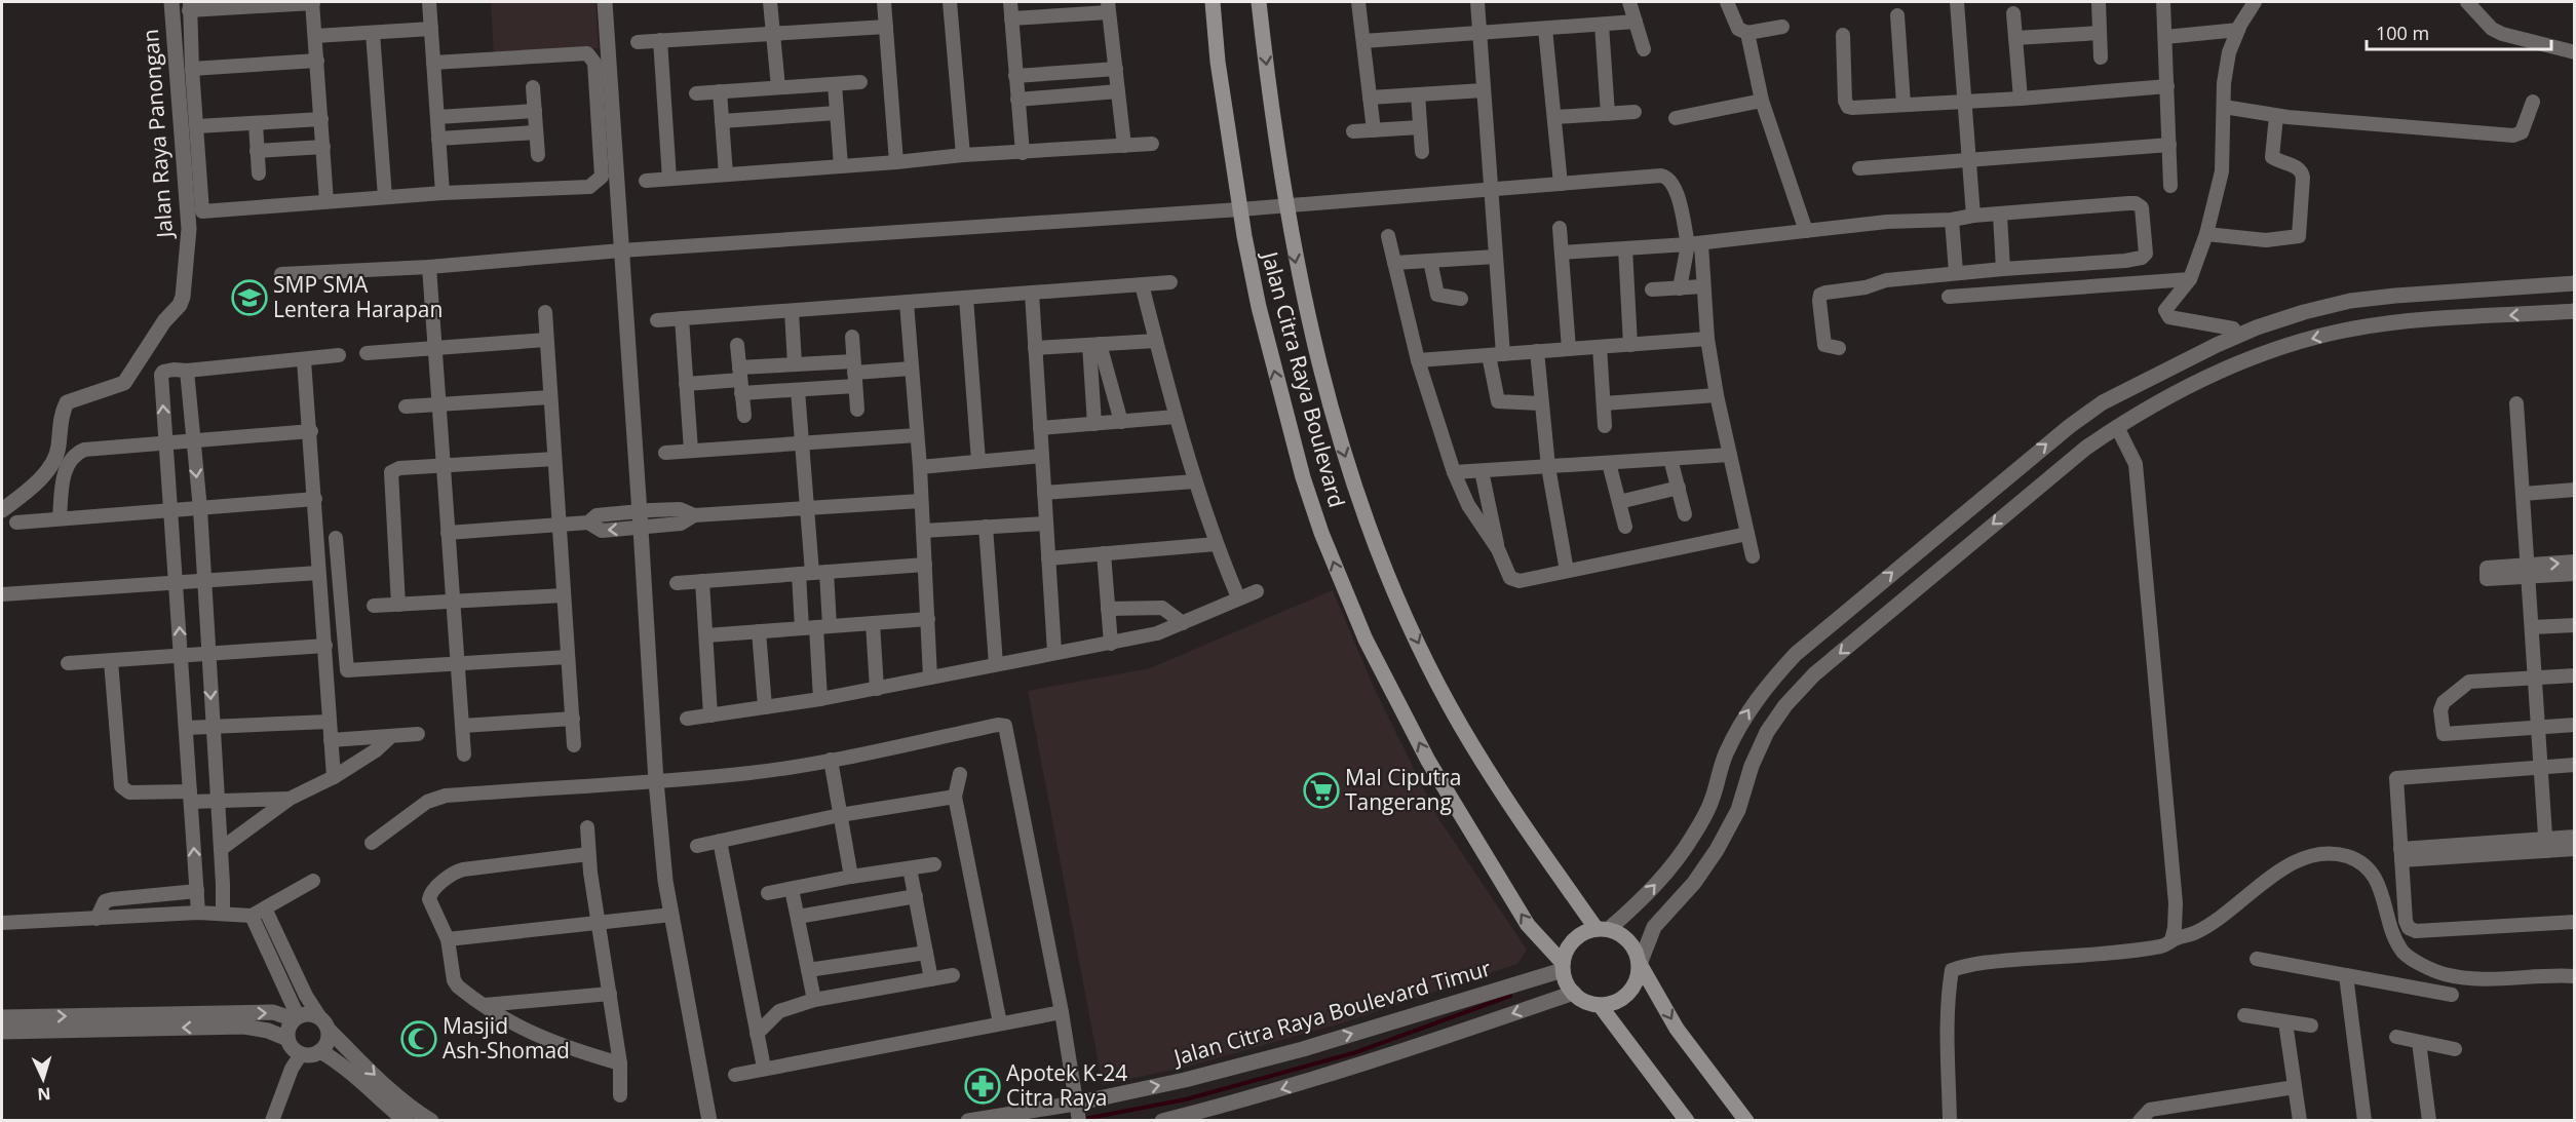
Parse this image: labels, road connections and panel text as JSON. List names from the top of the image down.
{
  "streets": {
    "main road": ["Jalan Citra Raya Boulevard"],
    "street": ["Jalan Raya Panongan", "Jalan Citra Raya Boulevard Timur"]
  },
  "crossings": [
    ["Jalan Citra Raya Boulevard", "Jalan Citra Raya Boulevard Timur"]
  ],
  "places": {
    "school or university": ["SMP SMA Lentera Harapan"],
    "supermarket": ["Mal Ciputra Tangerang"],
    "mosque": ["Masjid Ash-Shomad"],
    "pharmacy": ["Apotek K-24 Citra Raya"]
  },
  "scale_bar": "100 m",
  "north": "bottom"
}
